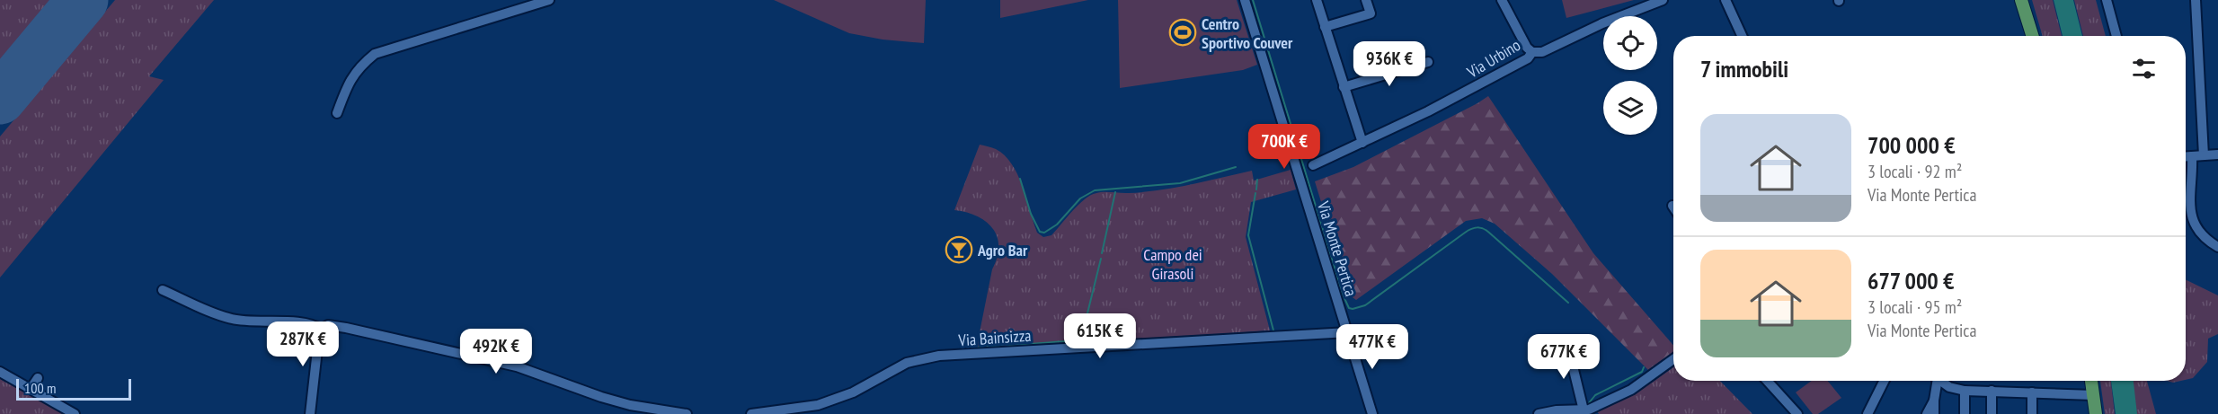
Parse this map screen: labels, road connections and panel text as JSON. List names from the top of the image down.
{
  "streets": {
    "street": ["Via Urbino", "Via Monte Pertica", "Via Bainsizza"]
  },
  "crossings": [
    ["Via Monte Pertica", "Via Bainsizza"]
  ],
  "parks": ["Campo dei Girasoli"],
  "places": {
    "sports": ["Centro Sportivo Couver"],
    "bar": ["Agro Bar"]
  },
  "scale_bar": "100 m",
  "page": {
    "heading": "7 immobili",
    "price": [
      "936K €",
      "700K €",
      "615K €",
      "287K €",
      "477K €",
      "492K €",
      "677K €"
    ],
    "list": [
      {
        "name": "700 000 €",
        "note": "3 locali · 92 m² · Via Monte Pertica"
      },
      {
        "name": "677 000 €",
        "note": "3 locali · 95 m² · Via Monte Pertica"
      }
    ],
    "scale": "100 m"
  }
}
